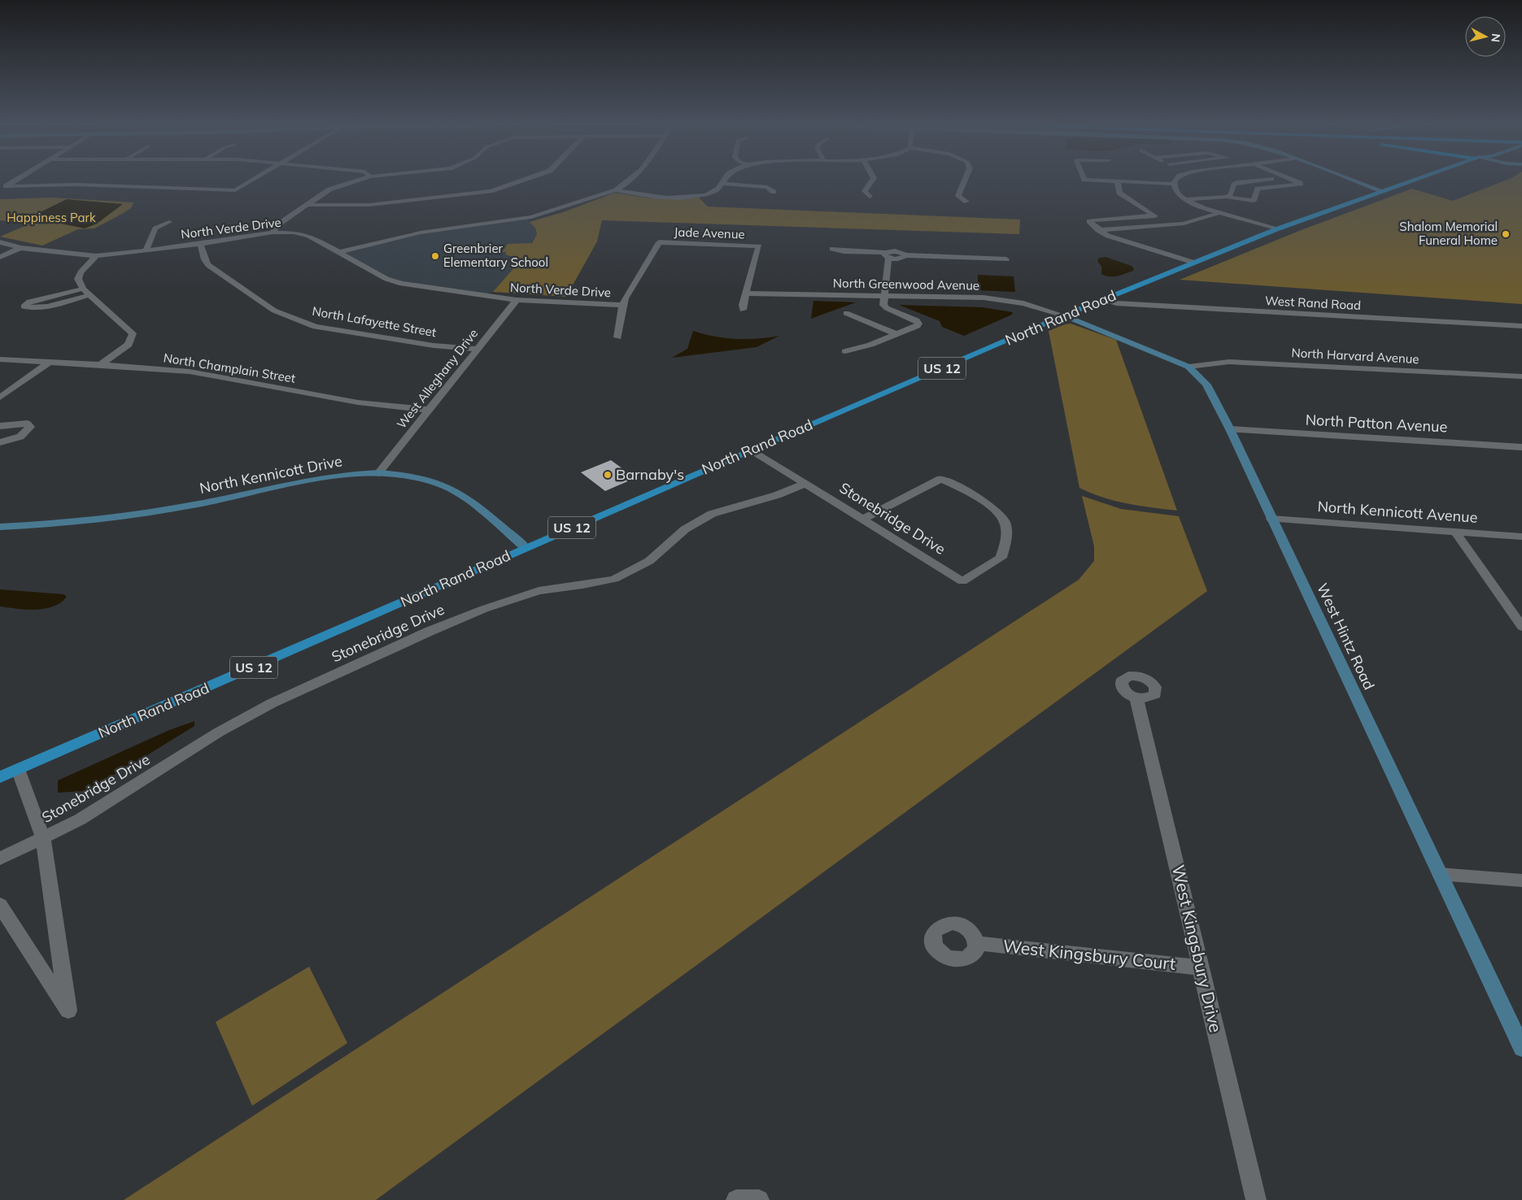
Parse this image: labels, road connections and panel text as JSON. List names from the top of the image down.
{
  "streets": {
    "main road": ["North Rand Road", "US 12"],
    "street": [
      "North Verde Drive",
      "Jade Avenue",
      "North Greenwood Avenue",
      "West Rand Road",
      "North Lafayette Street",
      "North Harvard Avenue",
      "North Champlain Street",
      "West Alleghany Drive",
      "North Patton Avenue",
      "North Kennicott Drive",
      "North Kennicott Avenue",
      "Stonebridge Drive",
      "West Hintz Road",
      "West Kingsbury Drive",
      "West Kingsbury Court"
    ]
  },
  "crossings": [
    ["North Verde Drive", "Jade Avenue"],
    ["North Verde Drive", "North Lafayette Street"],
    ["North Verde Drive", "West Alleghany Drive"],
    ["Jade Avenue", "North Greenwood Avenue"],
    ["North Greenwood Avenue", "North Rand Road"],
    ["North Greenwood Avenue", "West Hintz Road"],
    ["West Rand Road", "North Rand Road"],
    ["North Rand Road", "North Kennicott Drive"],
    ["North Rand Road", "Stonebridge Drive"],
    ["North Rand Road", "West Hintz Road"],
    ["North Lafayette Street", "West Alleghany Drive"],
    ["North Harvard Avenue", "West Hintz Road"],
    ["North Champlain Street", "West Alleghany Drive"],
    ["West Alleghany Drive", "North Kennicott Drive"],
    ["North Patton Avenue", "West Hintz Road"],
    ["North Kennicott Avenue", "West Hintz Road"],
    ["West Kingsbury Drive", "West Kingsbury Court"]
  ],
  "parks": ["Happiness Park"],
  "places": ["Shalom Memorial Funeral Home", "Greenbrier Elementary School", "Barnaby's"],
  "north": "right"
}
